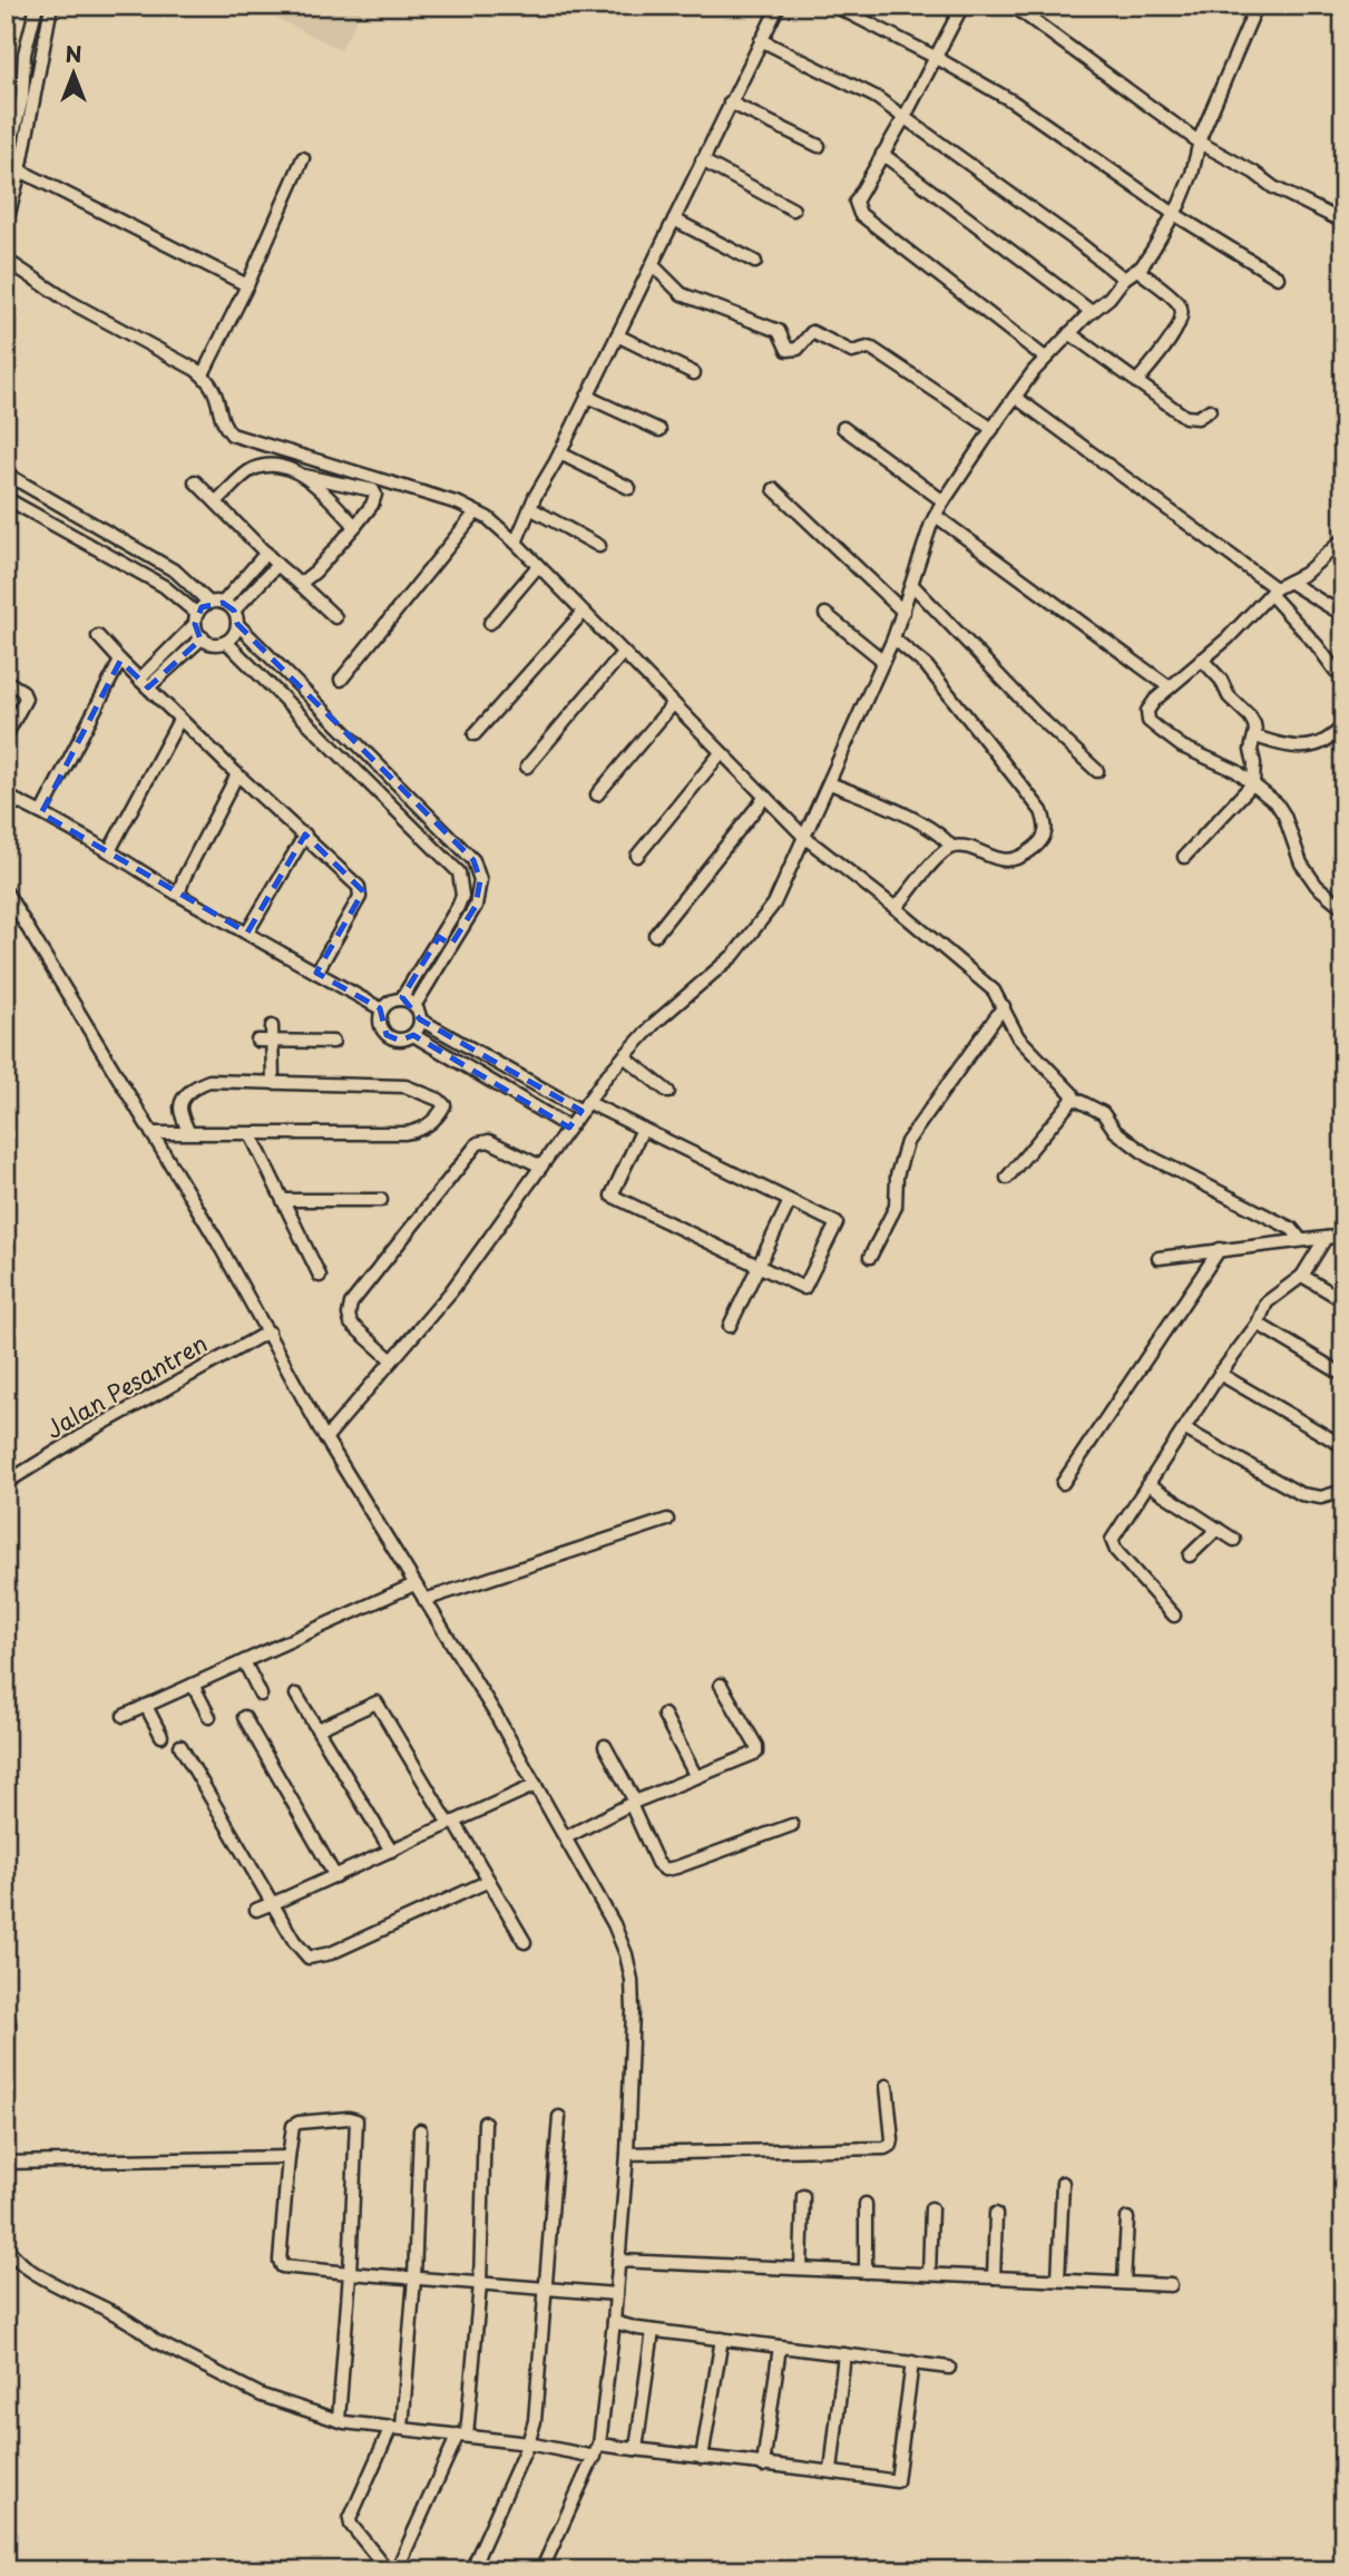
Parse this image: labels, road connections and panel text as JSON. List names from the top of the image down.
{
  "streets": {
    "street": ["Jalan Pesantren"]
  },
  "north": "top"
}
